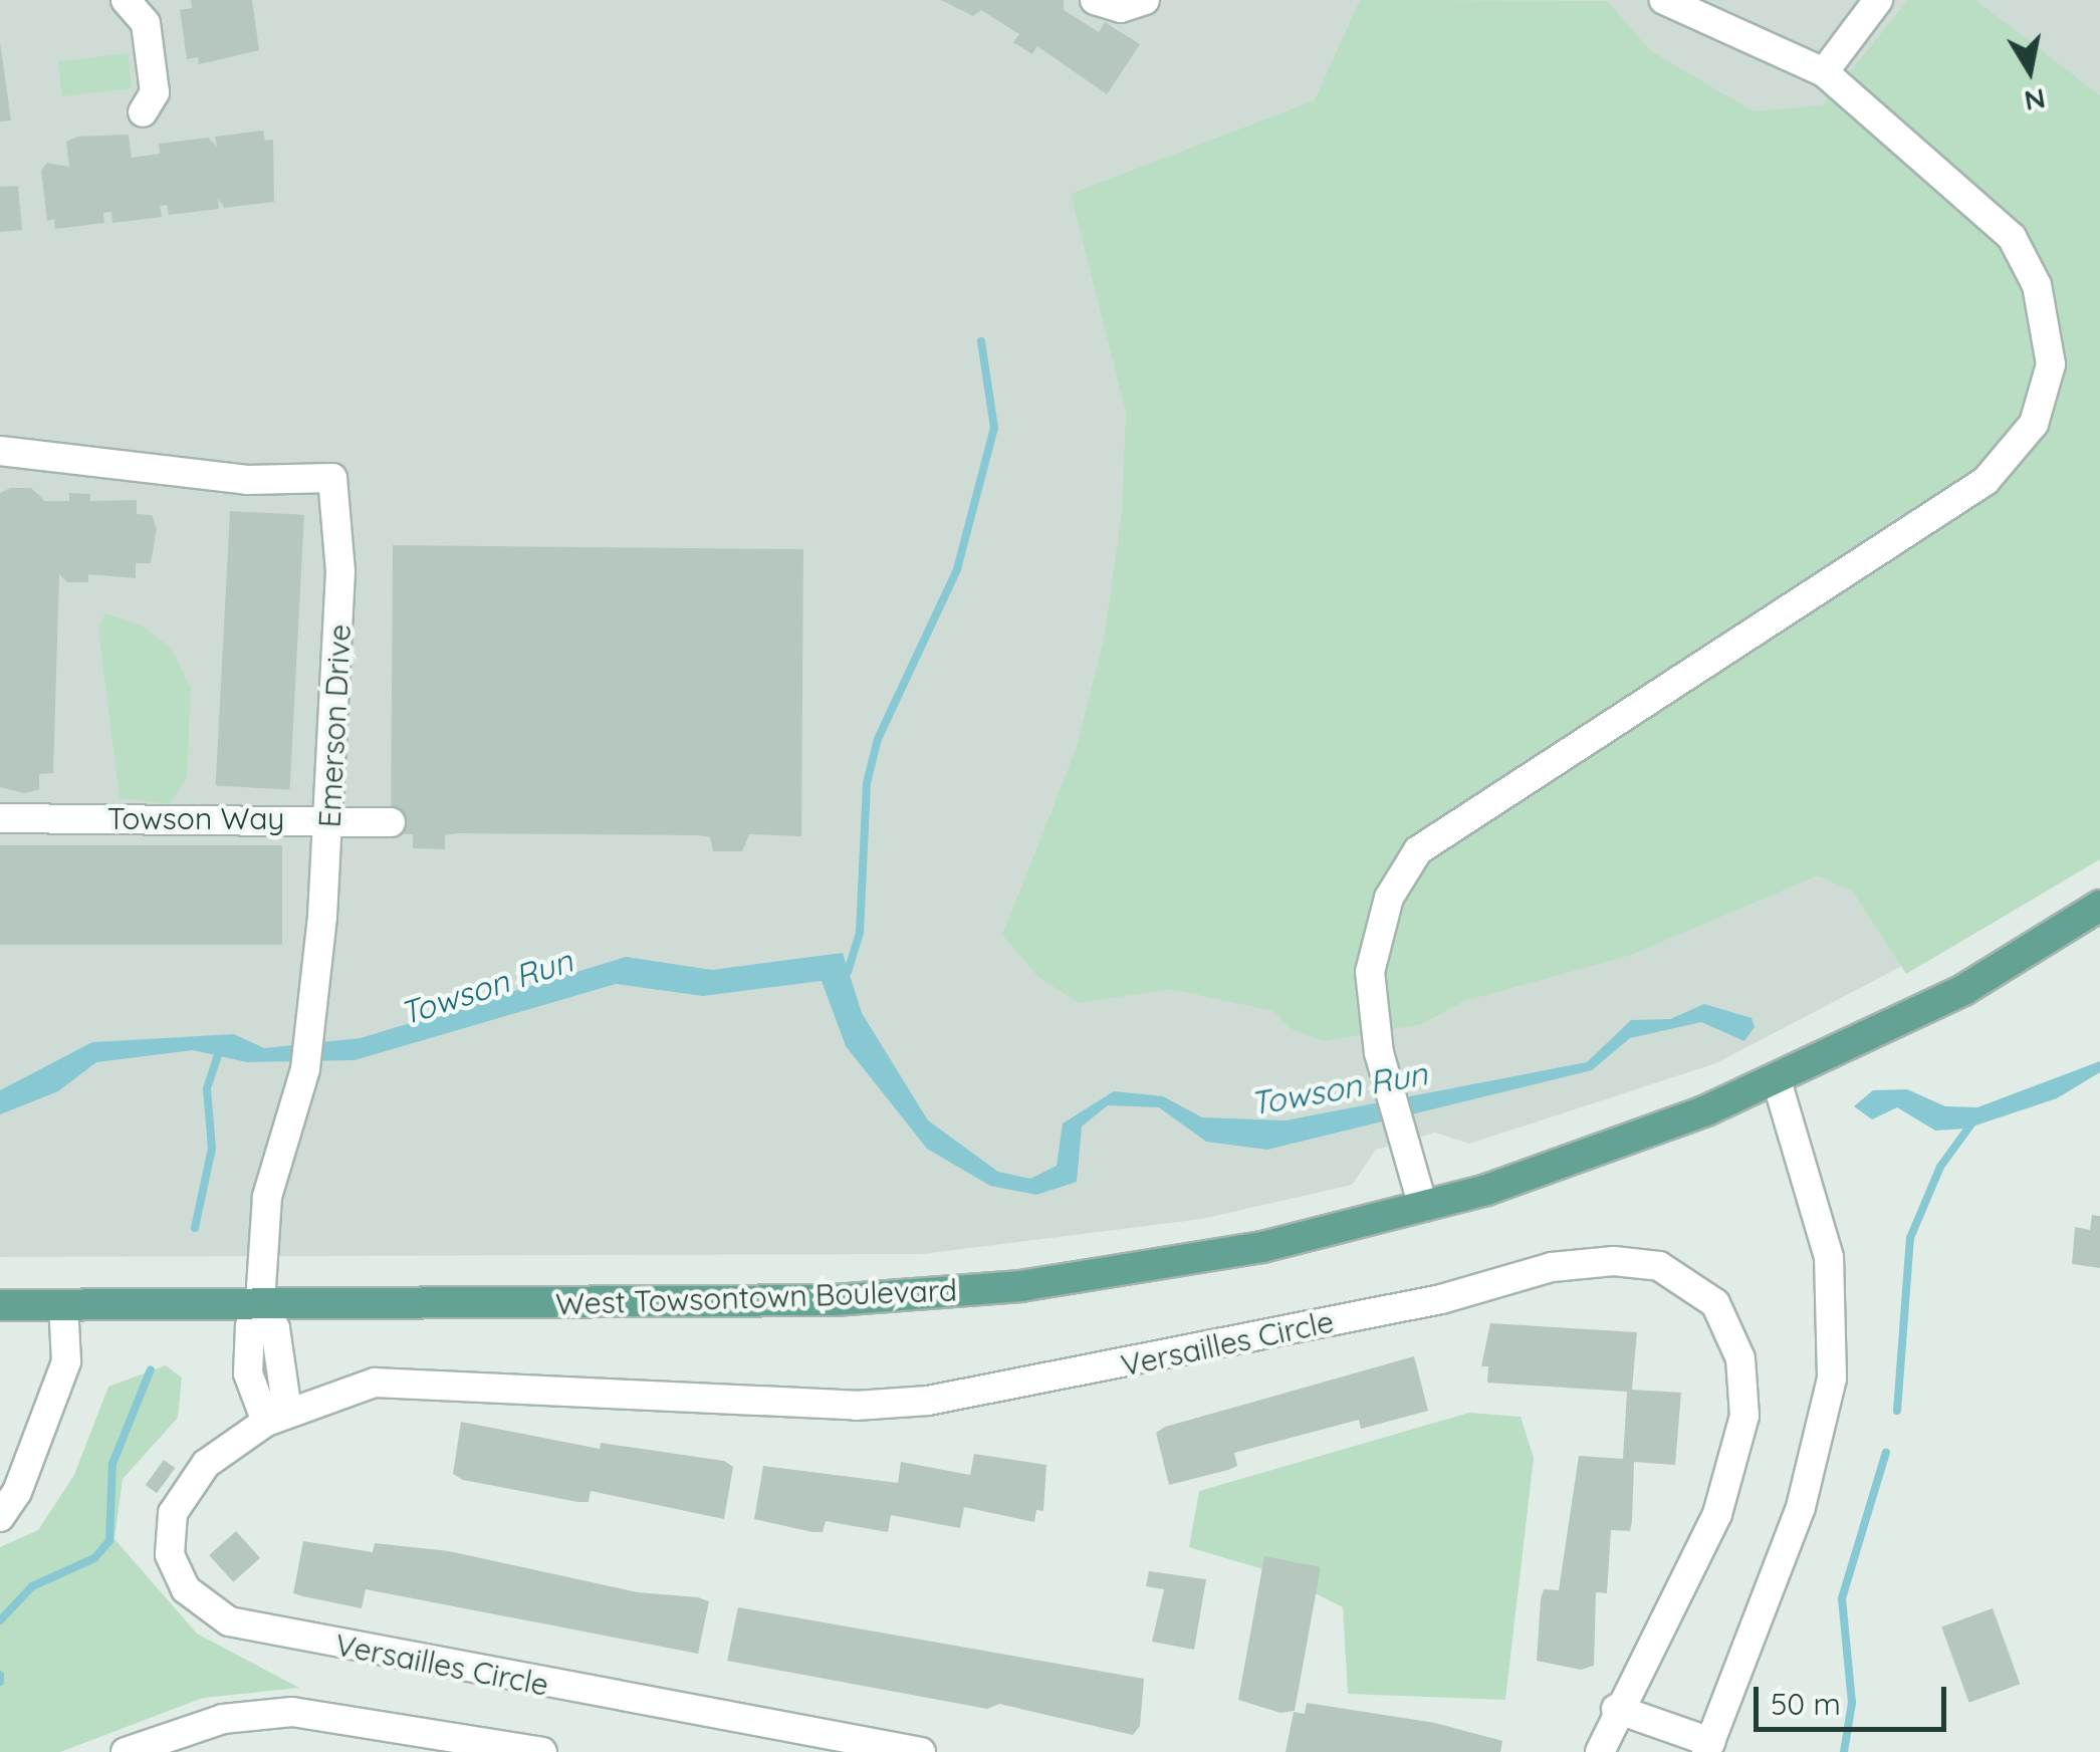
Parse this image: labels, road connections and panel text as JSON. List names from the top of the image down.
{
  "streets": {
    "main road": ["West Towsontown Boulevard"],
    "street": ["Emerson Drive", "Towson Way", "Versailles Circle"]
  },
  "crossings": [
    ["Emerson Drive", "Towson Way"],
    ["Emerson Drive", "West Towsontown Boulevard"]
  ],
  "water": ["Towson Run"],
  "scale_bar": "50 m",
  "north": "bottom"
}
